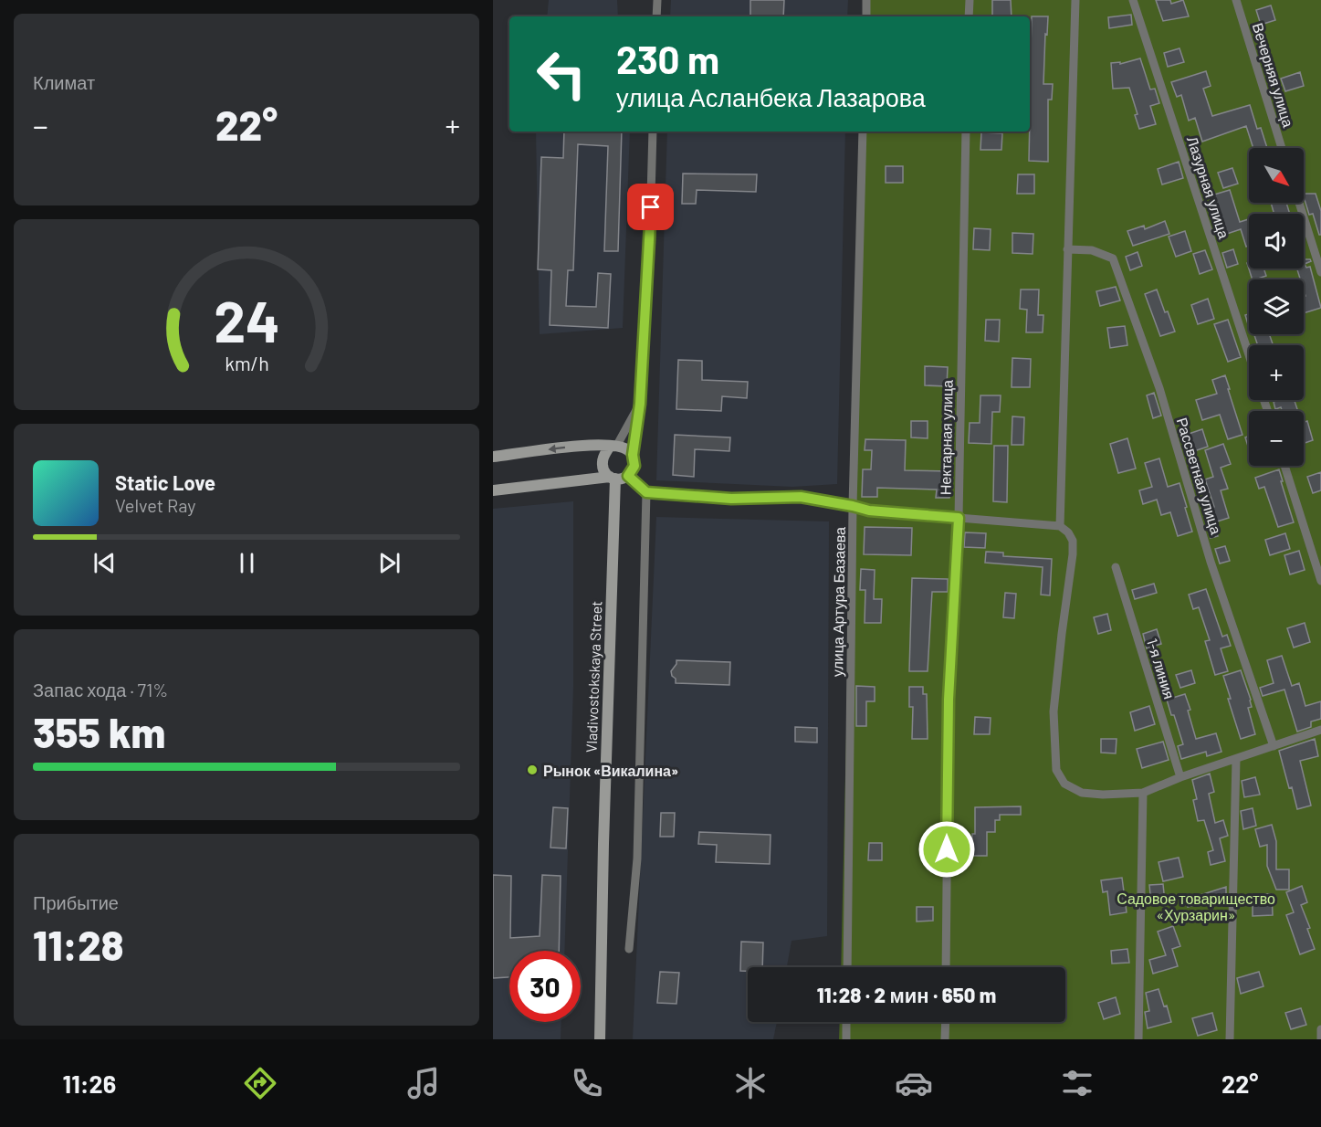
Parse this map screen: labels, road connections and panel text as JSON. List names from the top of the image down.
{
  "streets": {
    "main road": ["Vladivostokskaya Street"],
    "street": [
      "Вечерняя улица",
      "Лазурная улица",
      "Нектарная улица",
      "Рассветная улица",
      "улица Артура Базаева",
      "1-я линия"
    ]
  },
  "parks": ["Садовое товарищество «Хурзарин»"],
  "places": ["Рынок «Викалина»"],
  "north": "bottom right",
  "page": {
    "tile": [
      "Климат",
      ["Запас хода · 71%", "355 km"],
      ["Прибытие", "11:28"]
    ],
    "turn": ["230 m", "улица Асланбека Лазарова"],
    "heat": ["−", "22°", "+"],
    "map_buttons": ["+", "−"],
    "song": ["Static Love", "Velvet Ray"],
    "limit": "30",
    "trip": "11:28 · 2 мин · 650 m",
    "tabs": ["11:26", "22°"],
    "gauge": ["24", "km/h"]
  }
}
